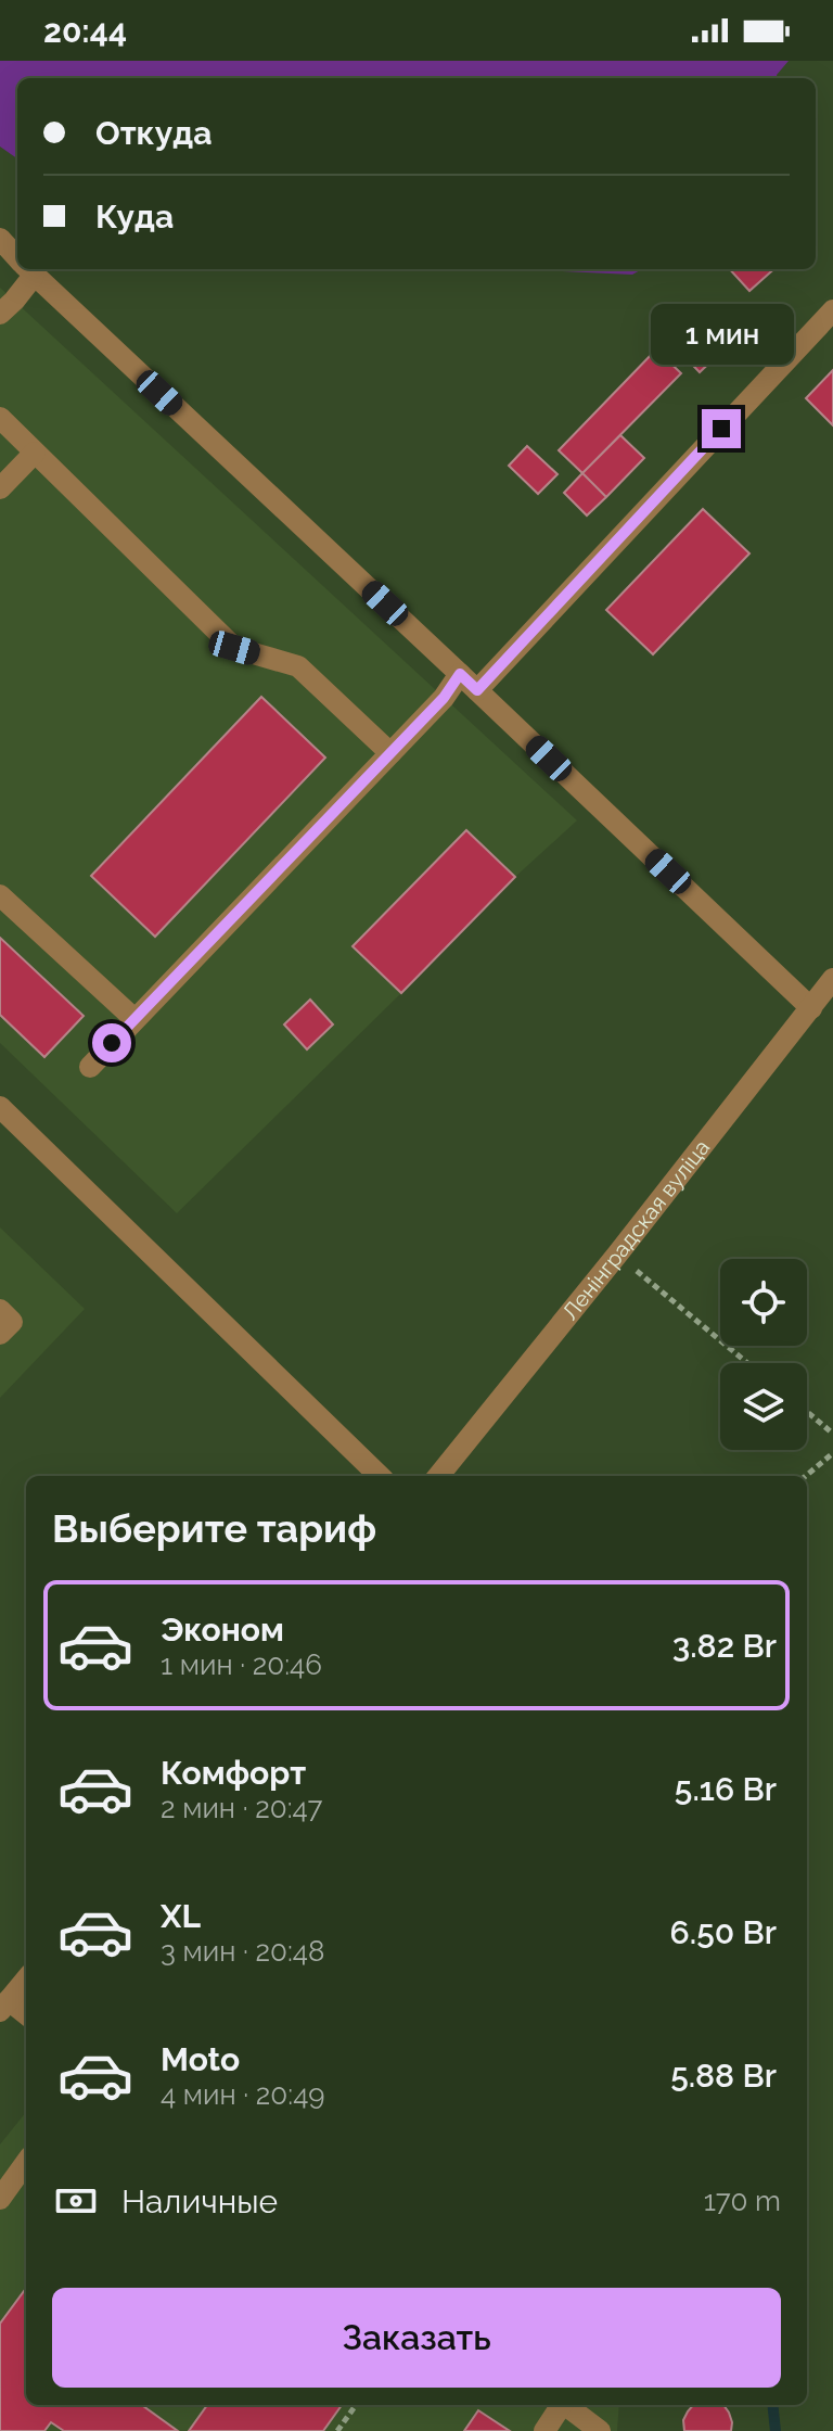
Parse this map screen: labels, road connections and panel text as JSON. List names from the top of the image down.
{
  "streets": {
    "street": ["Ленінградская вуліца"]
  },
  "page": {
    "status": "20:44",
    "banner": ["Откуда", "Куда"],
    "bubble": "1 мин",
    "heading": "Выберите тариф",
    "list": [
      {
        "name": "Эконом",
        "note": "1 мин · 20:46",
        "value": "3.82 Br"
      },
      {
        "name": "Комфорт",
        "note": "2 мин · 20:47",
        "value": "5.16 Br"
      },
      {
        "name": "XL",
        "note": "3 мин · 20:48",
        "value": "6.50 Br"
      },
      {
        "name": "Moto",
        "note": "4 мин · 20:49",
        "value": "5.88 Br"
      }
    ],
    "pay": ["Наличные", "170 m"],
    "buttons": "Заказать"
  }
}
